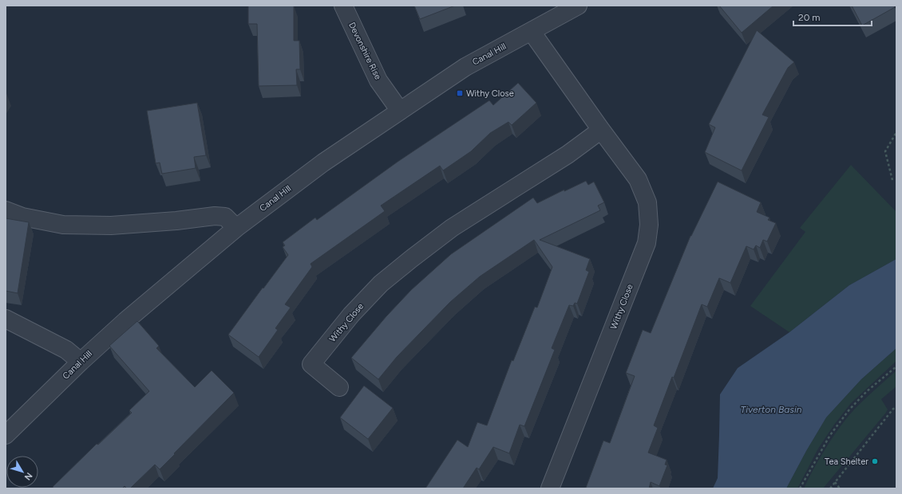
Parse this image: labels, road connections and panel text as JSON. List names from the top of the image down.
{
  "streets": {
    "street": ["Devonshire Rise", "Canal Hill", "Withy Close"]
  },
  "crossings": [
    ["Devonshire Rise", "Canal Hill"],
    ["Canal Hill", "Withy Close"]
  ],
  "water": ["Tiverton Basin"],
  "places": {
    "transit": ["Withy Close"],
    "other": ["Tea Shelter"]
  },
  "scale_bar": "20 m",
  "north": "bottom right"
}
